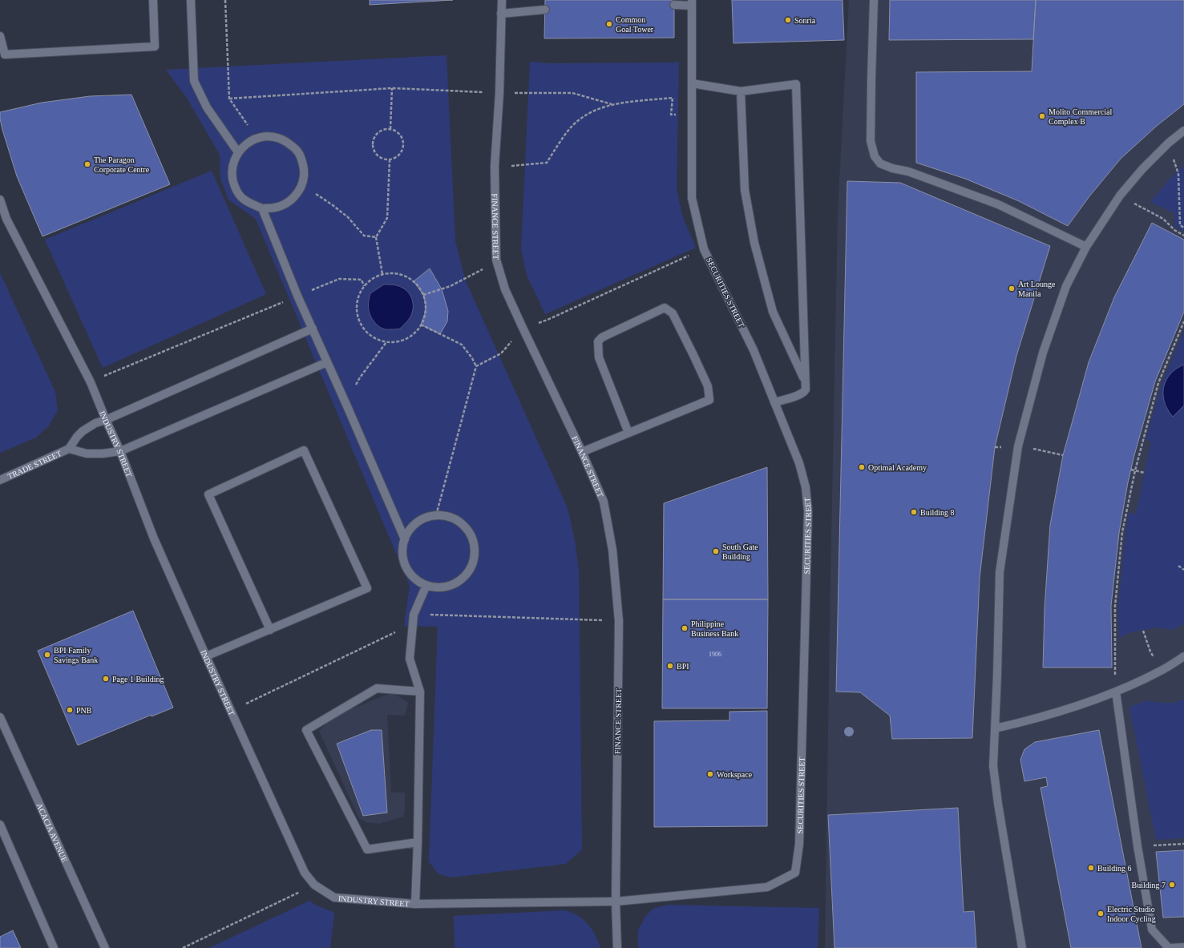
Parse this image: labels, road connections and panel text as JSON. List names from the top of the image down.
{
  "streets": {
    "street": [
      "FINANCE STREET",
      "SECURITIES STREET",
      "INDUSTRY STREET",
      "TRADE STREET",
      "ACACIA AVENUE"
    ]
  },
  "crossings": [
    ["FINANCE STREET", "SECURITIES STREET"],
    ["FINANCE STREET", "INDUSTRY STREET"],
    ["SECURITIES STREET", "INDUSTRY STREET"],
    ["INDUSTRY STREET", "TRADE STREET"]
  ],
  "places": [
    "Sonria",
    "Common Goal Tower",
    "Molito Commercial Complex B",
    "The Paragon Corporate Centre",
    "Art Lounge Manila",
    "Optimal Academy",
    "Building 8",
    "South Gate Building",
    "Philippine Business Bank",
    "BPI Family Savings Bank",
    "BPI",
    "Page 1 Building",
    "PNB",
    "Workspace",
    "Building 6",
    "Building 7",
    "Electric Studio Indoor Cycling"
  ],
  "house_numbers": ["1906"]
}
